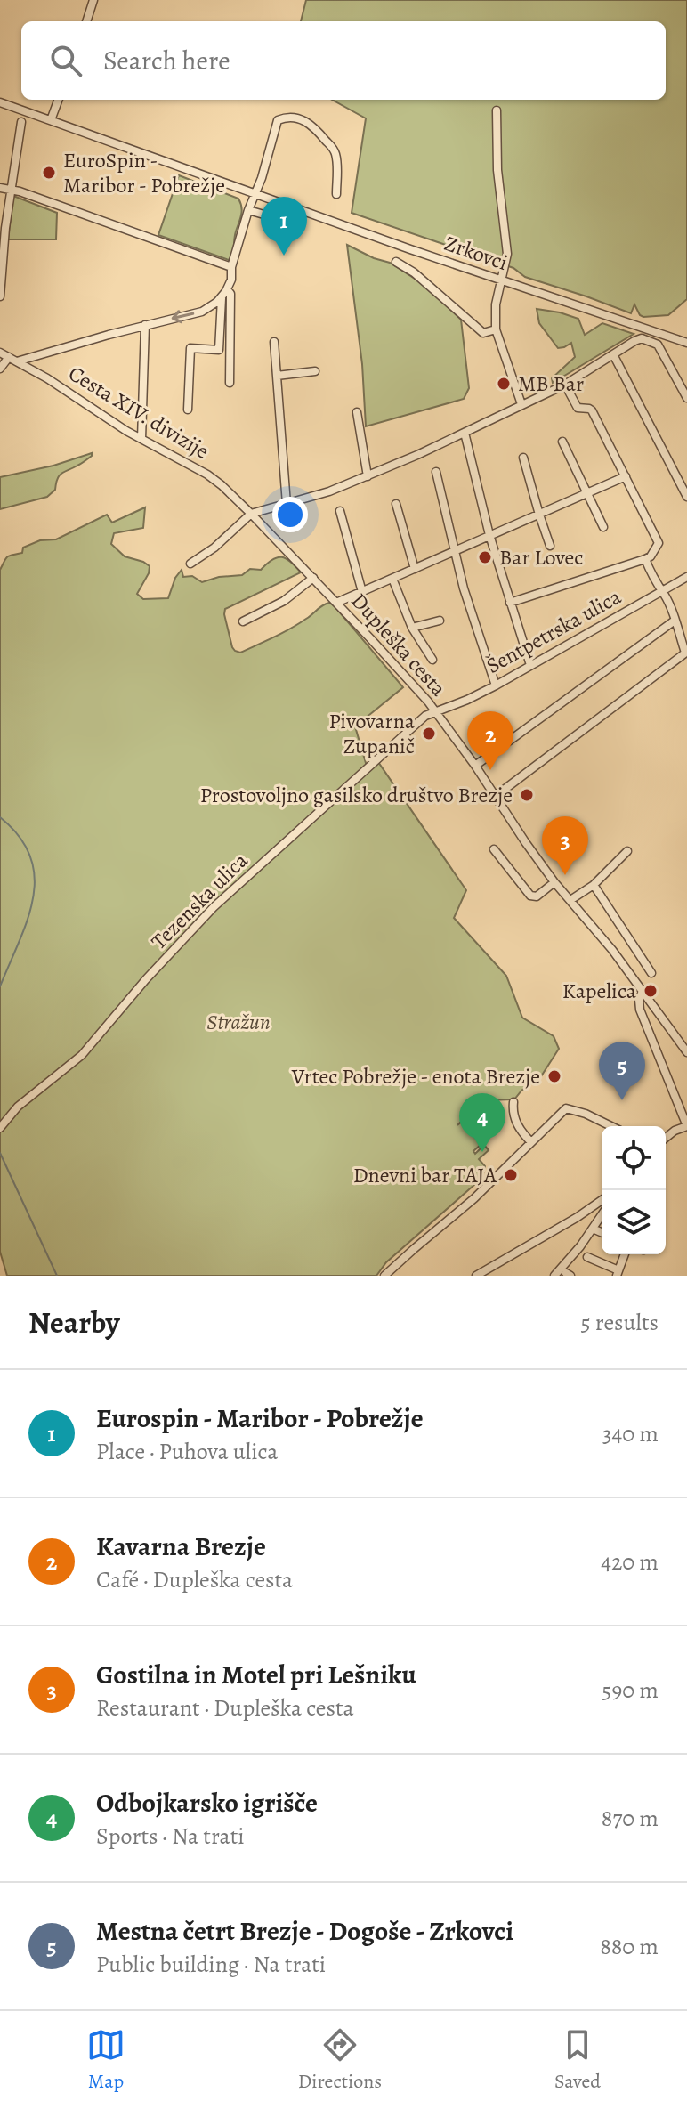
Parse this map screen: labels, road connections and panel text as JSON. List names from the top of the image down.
{
  "streets": {
    "street": [
      "Zrkovci",
      "Cesta XIV. divizije",
      "Šentpetrska ulica",
      "Dupleška cesta",
      "Tezenska ulica"
    ]
  },
  "crossings": [
    ["Cesta XIV. divizije", "Dupleška cesta"],
    ["Šentpetrska ulica", "Dupleška cesta"],
    ["Šentpetrska ulica", "Tezenska ulica"],
    ["Dupleška cesta", "Tezenska ulica"]
  ],
  "parks": ["Stražun"],
  "places": [
    "EuroSpin - Maribor - Pobrežje",
    "MB Bar",
    "Bar Lovec",
    "Pivovarna Zupanič",
    "Prostovoljno gasilsko društvo Brezje",
    "Kapelica",
    "Vrtec Pobrežje - enota Brezje",
    "Dnevni bar TAJA"
  ],
  "page": {
    "search": "Search here",
    "pins": [
      "1",
      "2",
      "3",
      "5",
      "4"
    ],
    "heading": ["Nearby", "5 results"],
    "list": [
      {
        "mark": "1",
        "name": "Eurospin - Maribor - Pobrežje",
        "note": "Place · Puhova ulica",
        "value": "340 m"
      },
      {
        "mark": "2",
        "name": "Kavarna Brezje",
        "note": "Café · Dupleška cesta",
        "value": "420 m"
      },
      {
        "mark": "3",
        "name": "Gostilna in Motel pri Lešniku",
        "note": "Restaurant · Dupleška cesta",
        "value": "590 m"
      },
      {
        "mark": "4",
        "name": "Odbojkarsko igrišče",
        "note": "Sports · Na trati",
        "value": "870 m"
      },
      {
        "mark": "5",
        "name": "Mestna četrt Brezje - Dogoše - Zrkovci",
        "note": "Public building · Na trati",
        "value": "880 m"
      }
    ],
    "nav": ["Map", "Directions", "Saved"]
  }
}
